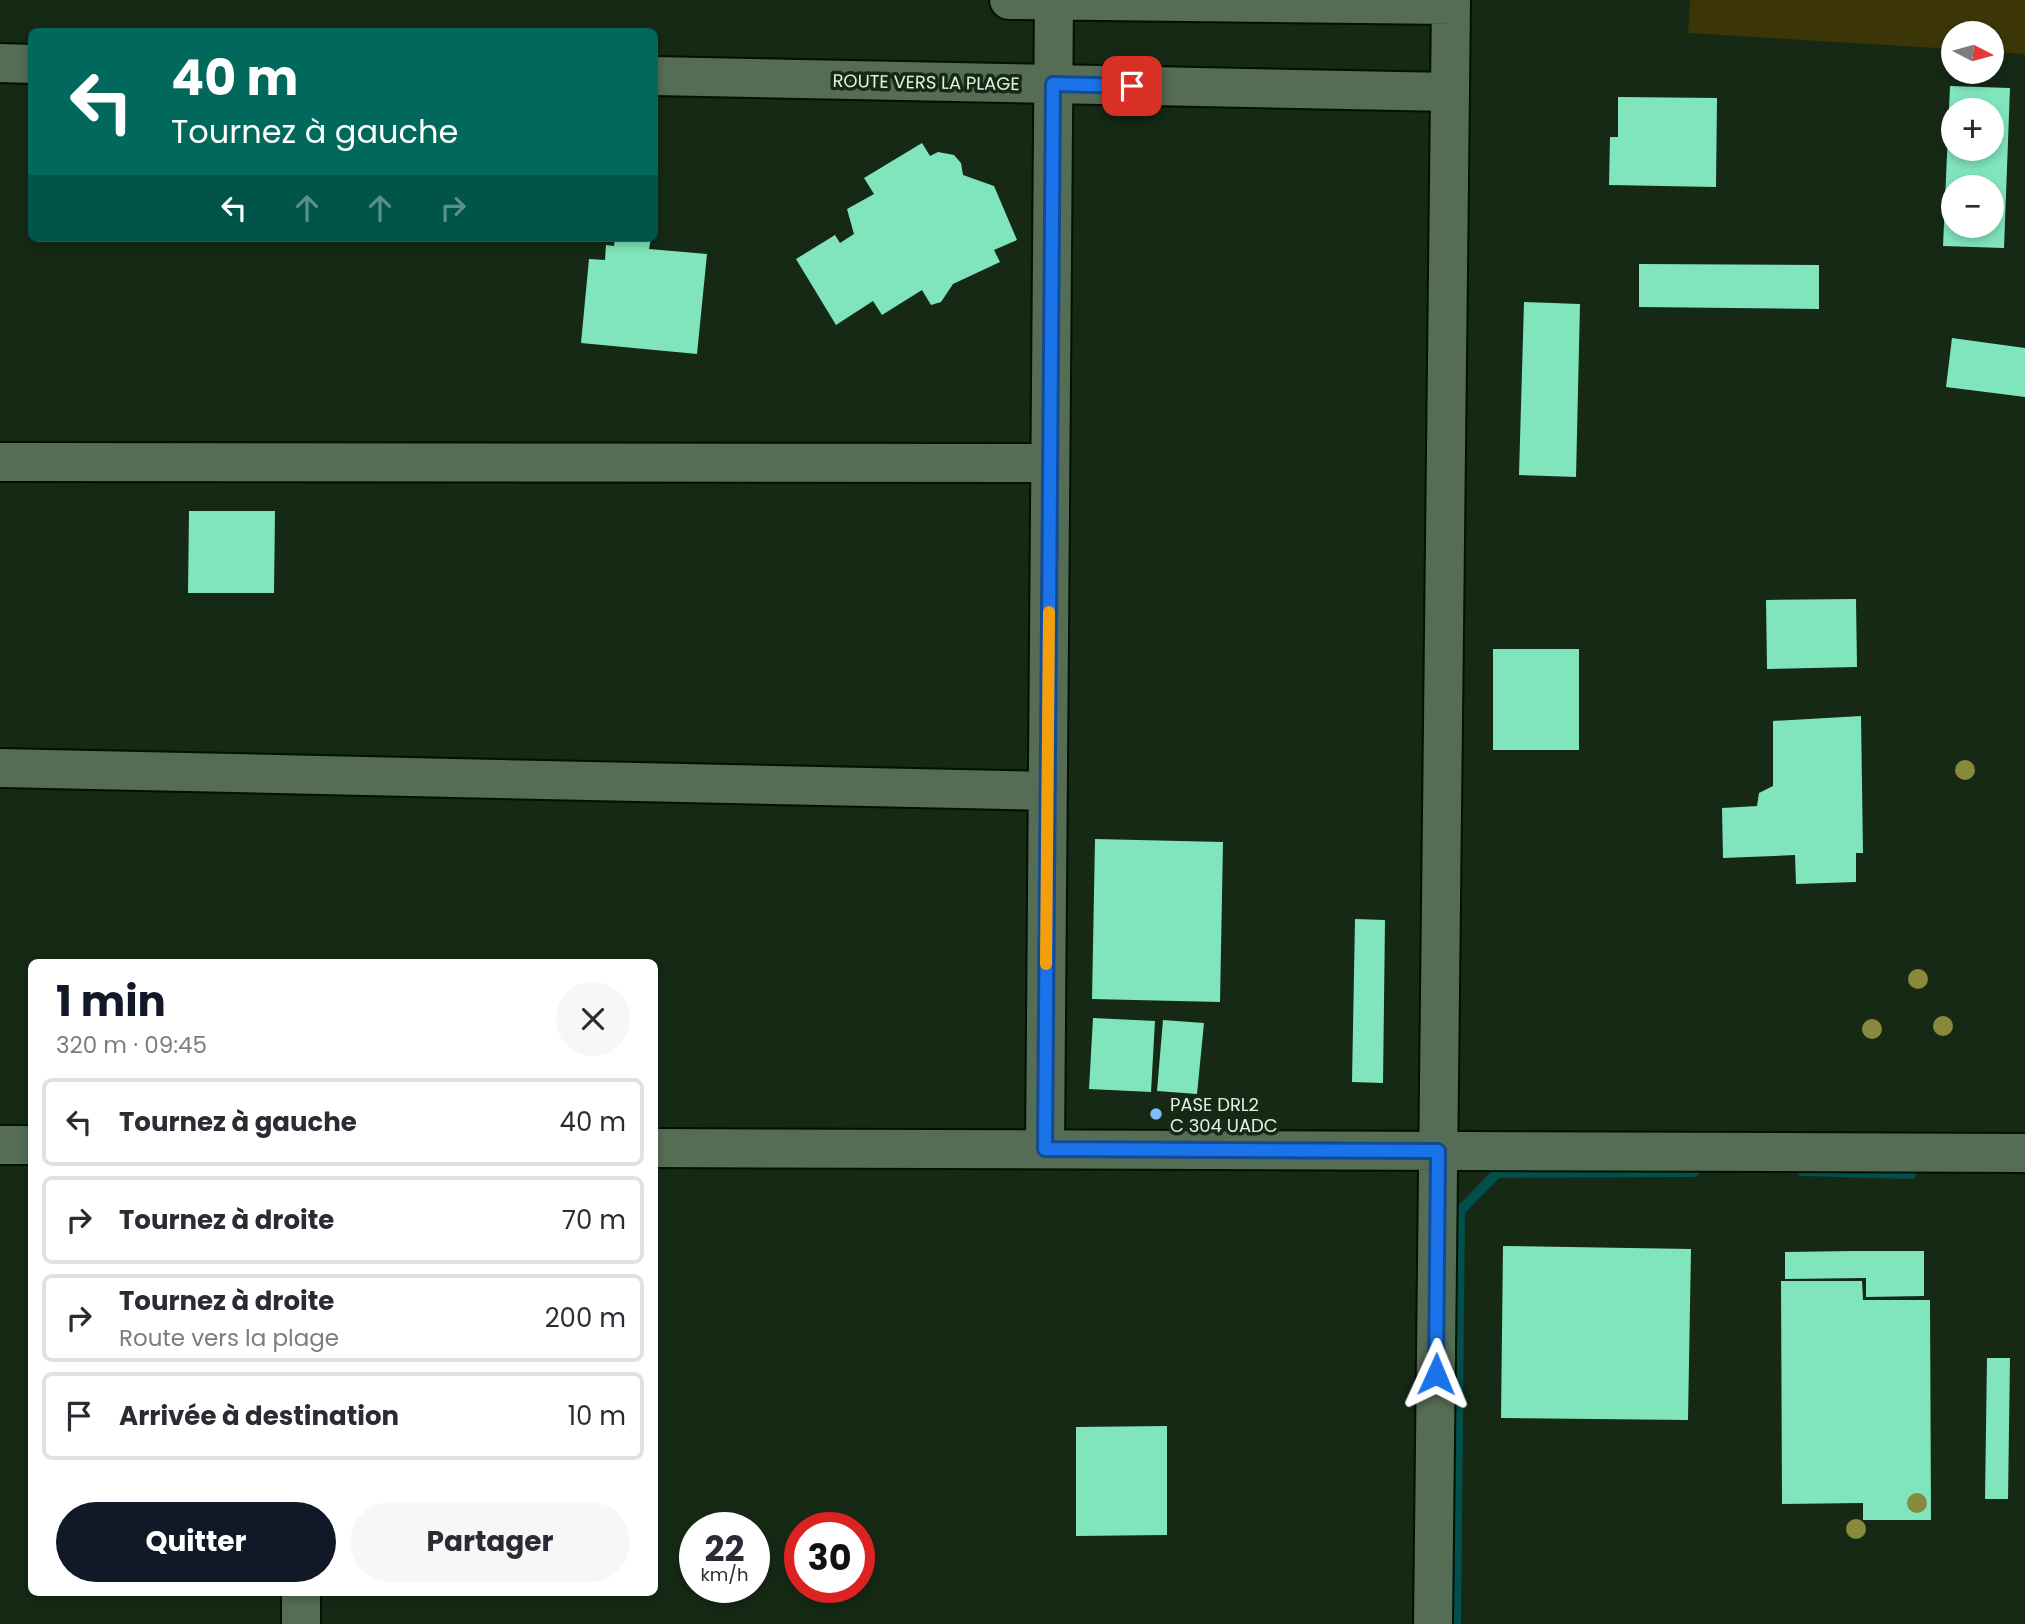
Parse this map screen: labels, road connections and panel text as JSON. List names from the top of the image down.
{
  "streets": {
    "street": ["ROUTE VERS LA PLAGE"]
  },
  "places": ["PASE DRL2 C 304 UADC"],
  "north": "right",
  "page": {
    "map_buttons": ["+", "−"],
    "turn": ["40 m", "Tournez à gauche"],
    "heading": ["1 min", "320 m · 09:45"],
    "list": [
      {
        "name": "Tournez à gauche",
        "value": "40 m"
      },
      {
        "name": "Tournez à droite",
        "value": "70 m"
      },
      {
        "name": "Tournez à droite",
        "note": "Route vers la plage",
        "value": "200 m"
      },
      {
        "name": "Arrivée à destination",
        "value": "10 m"
      }
    ],
    "buttons": ["Quitter", "Partager"],
    "speed": "22 km/h",
    "limit": "30"
  }
}
